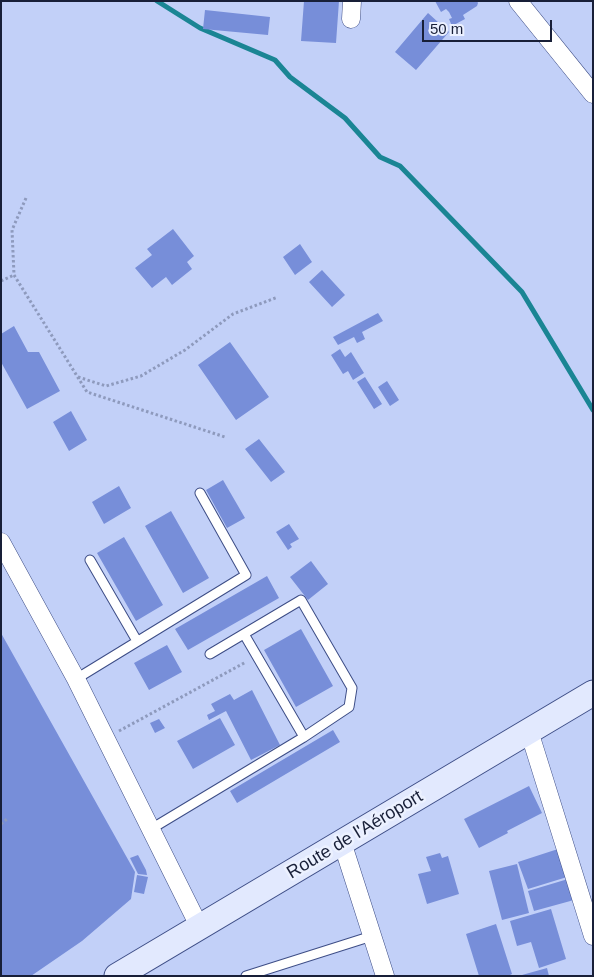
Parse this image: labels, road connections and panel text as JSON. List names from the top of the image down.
{
  "streets": {
    "main road": ["Route de l'Aéroport"]
  },
  "scale_bar": "50 m"
}
